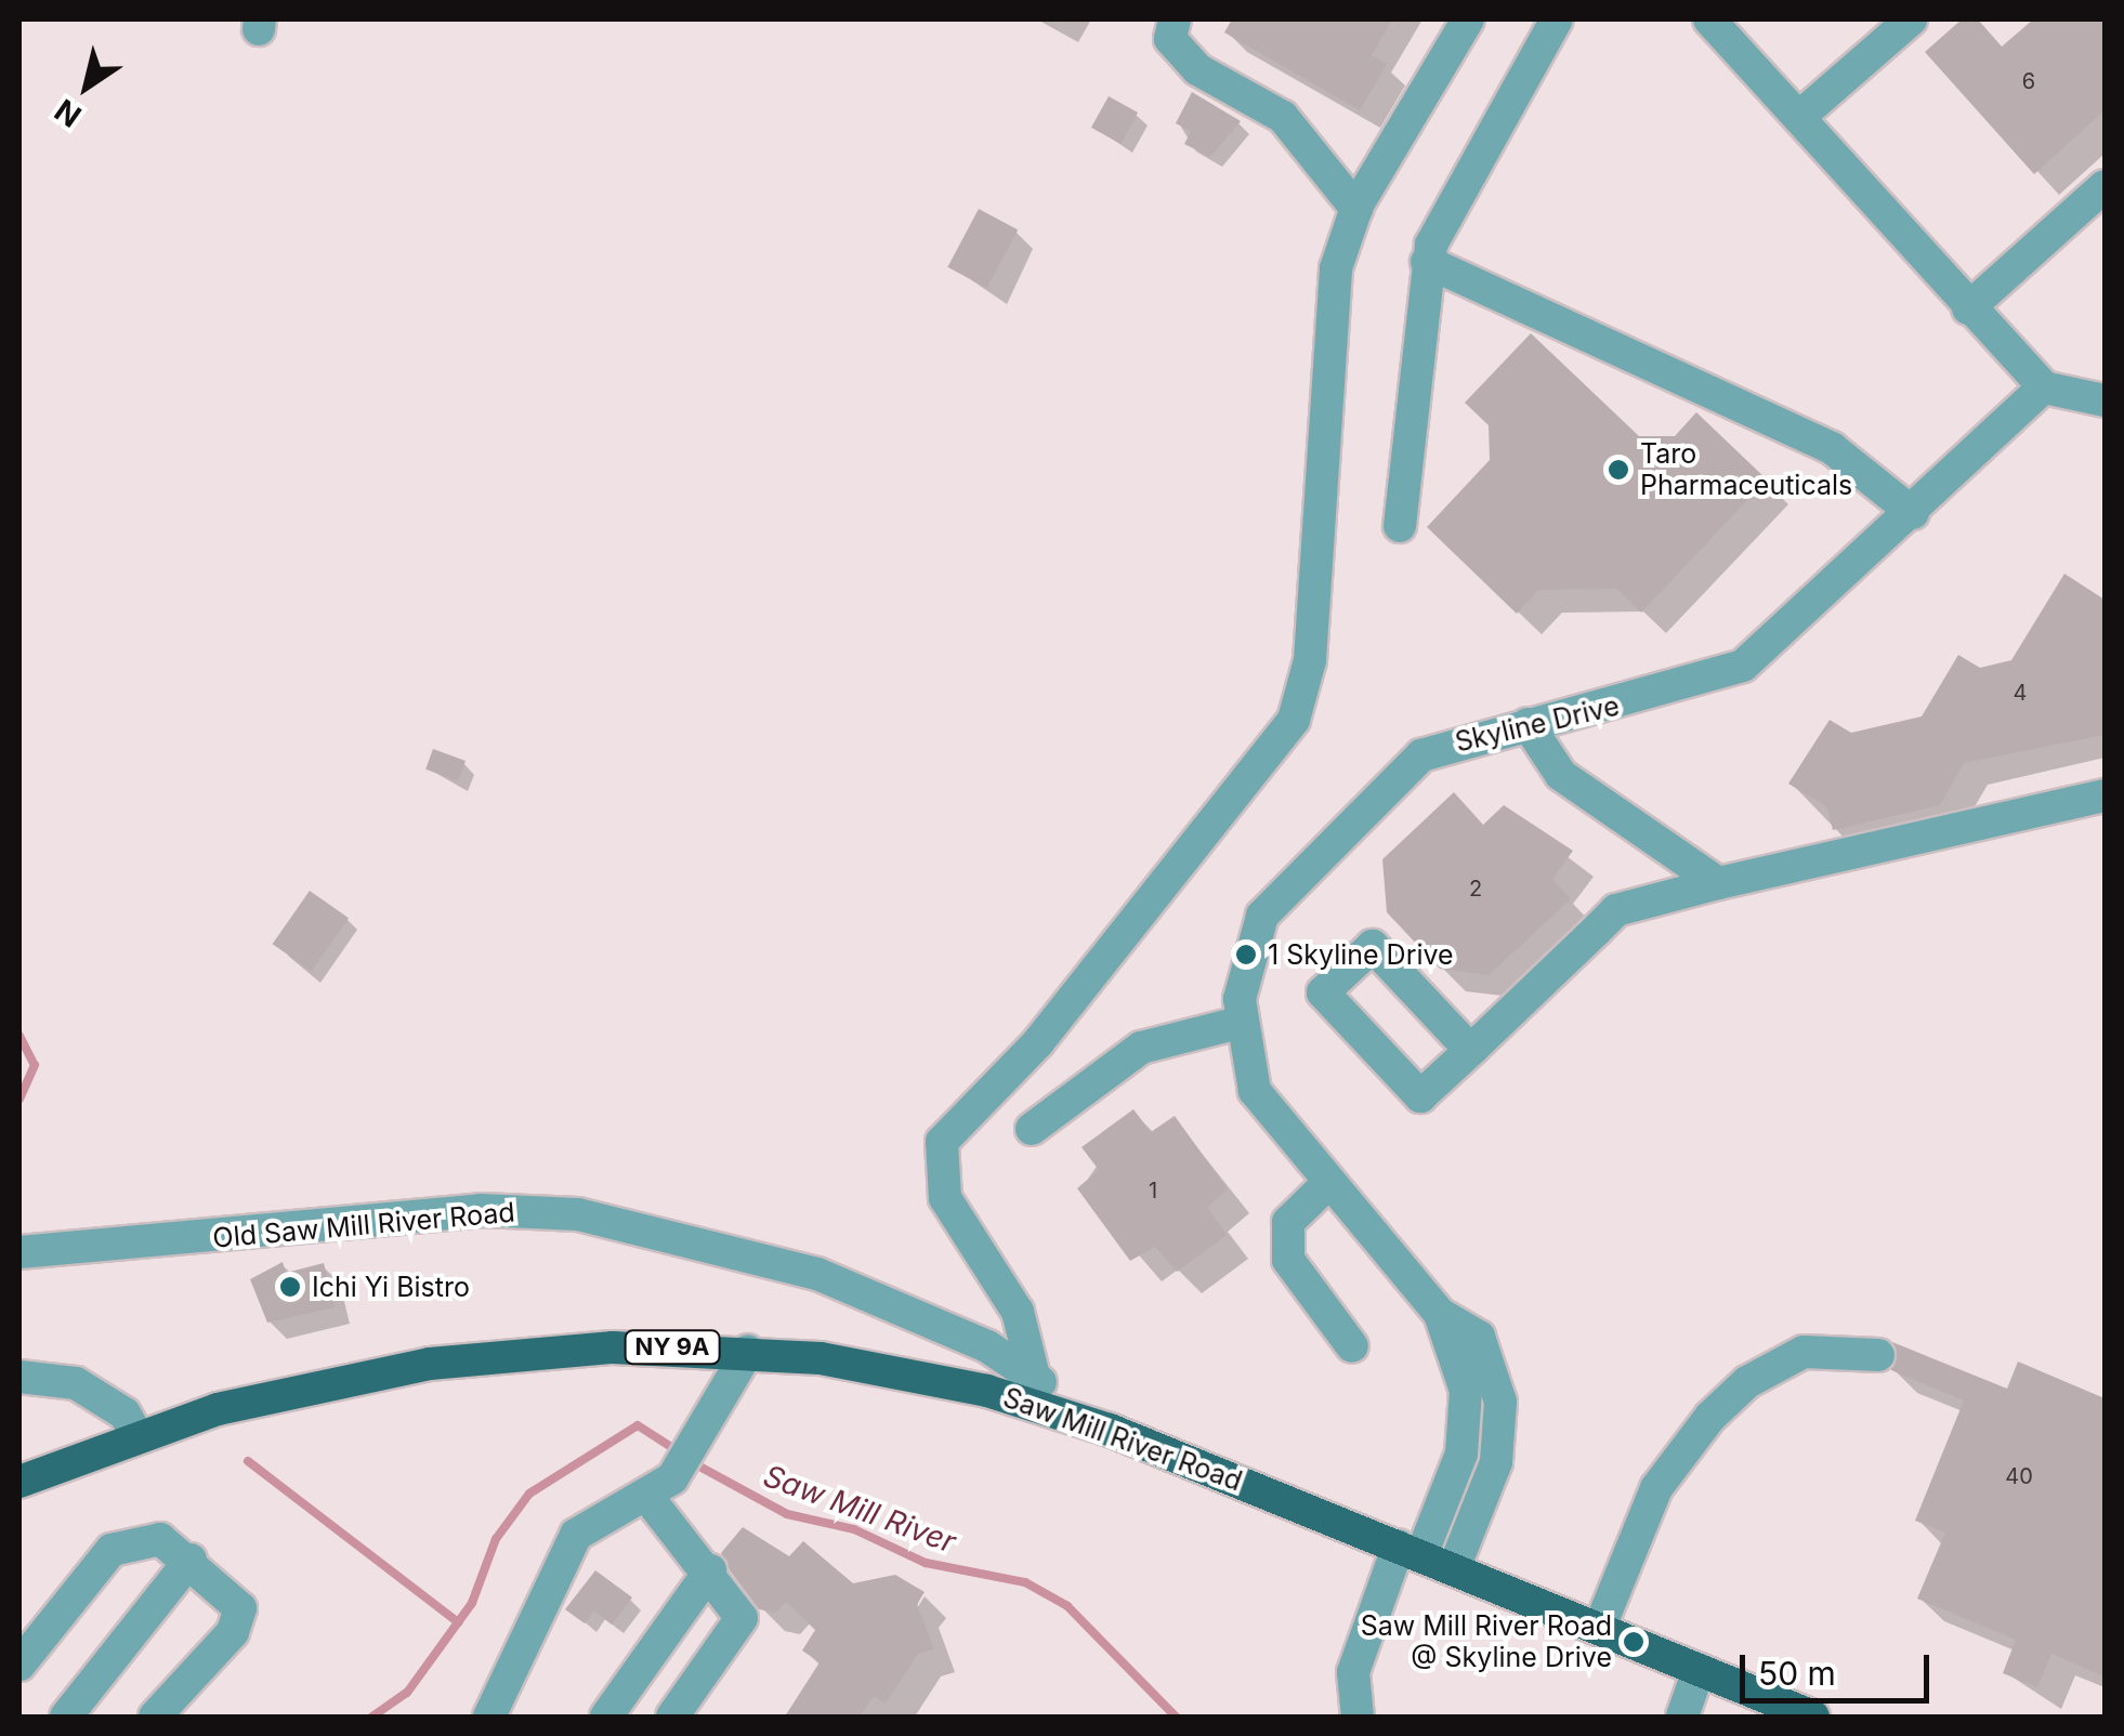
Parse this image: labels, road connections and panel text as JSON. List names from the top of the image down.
{
  "streets": {
    "main road": ["NY 9A", "Saw Mill River Road"],
    "street": ["Skyline Drive", "Old Saw Mill River Road"]
  },
  "crossings": [
    ["Skyline Drive", "Saw Mill River Road"]
  ],
  "water": ["Saw Mill River"],
  "places": [
    "Taro Pharmaceuticals",
    "1 Skyline Drive",
    "Ichi Yi Bistro",
    "Saw Mill River Road @ Skyline Drive"
  ],
  "house_numbers": [
    "6",
    "4",
    "2",
    "1",
    "40"
  ],
  "scale_bar": "50 m",
  "north": "bottom left"
}
